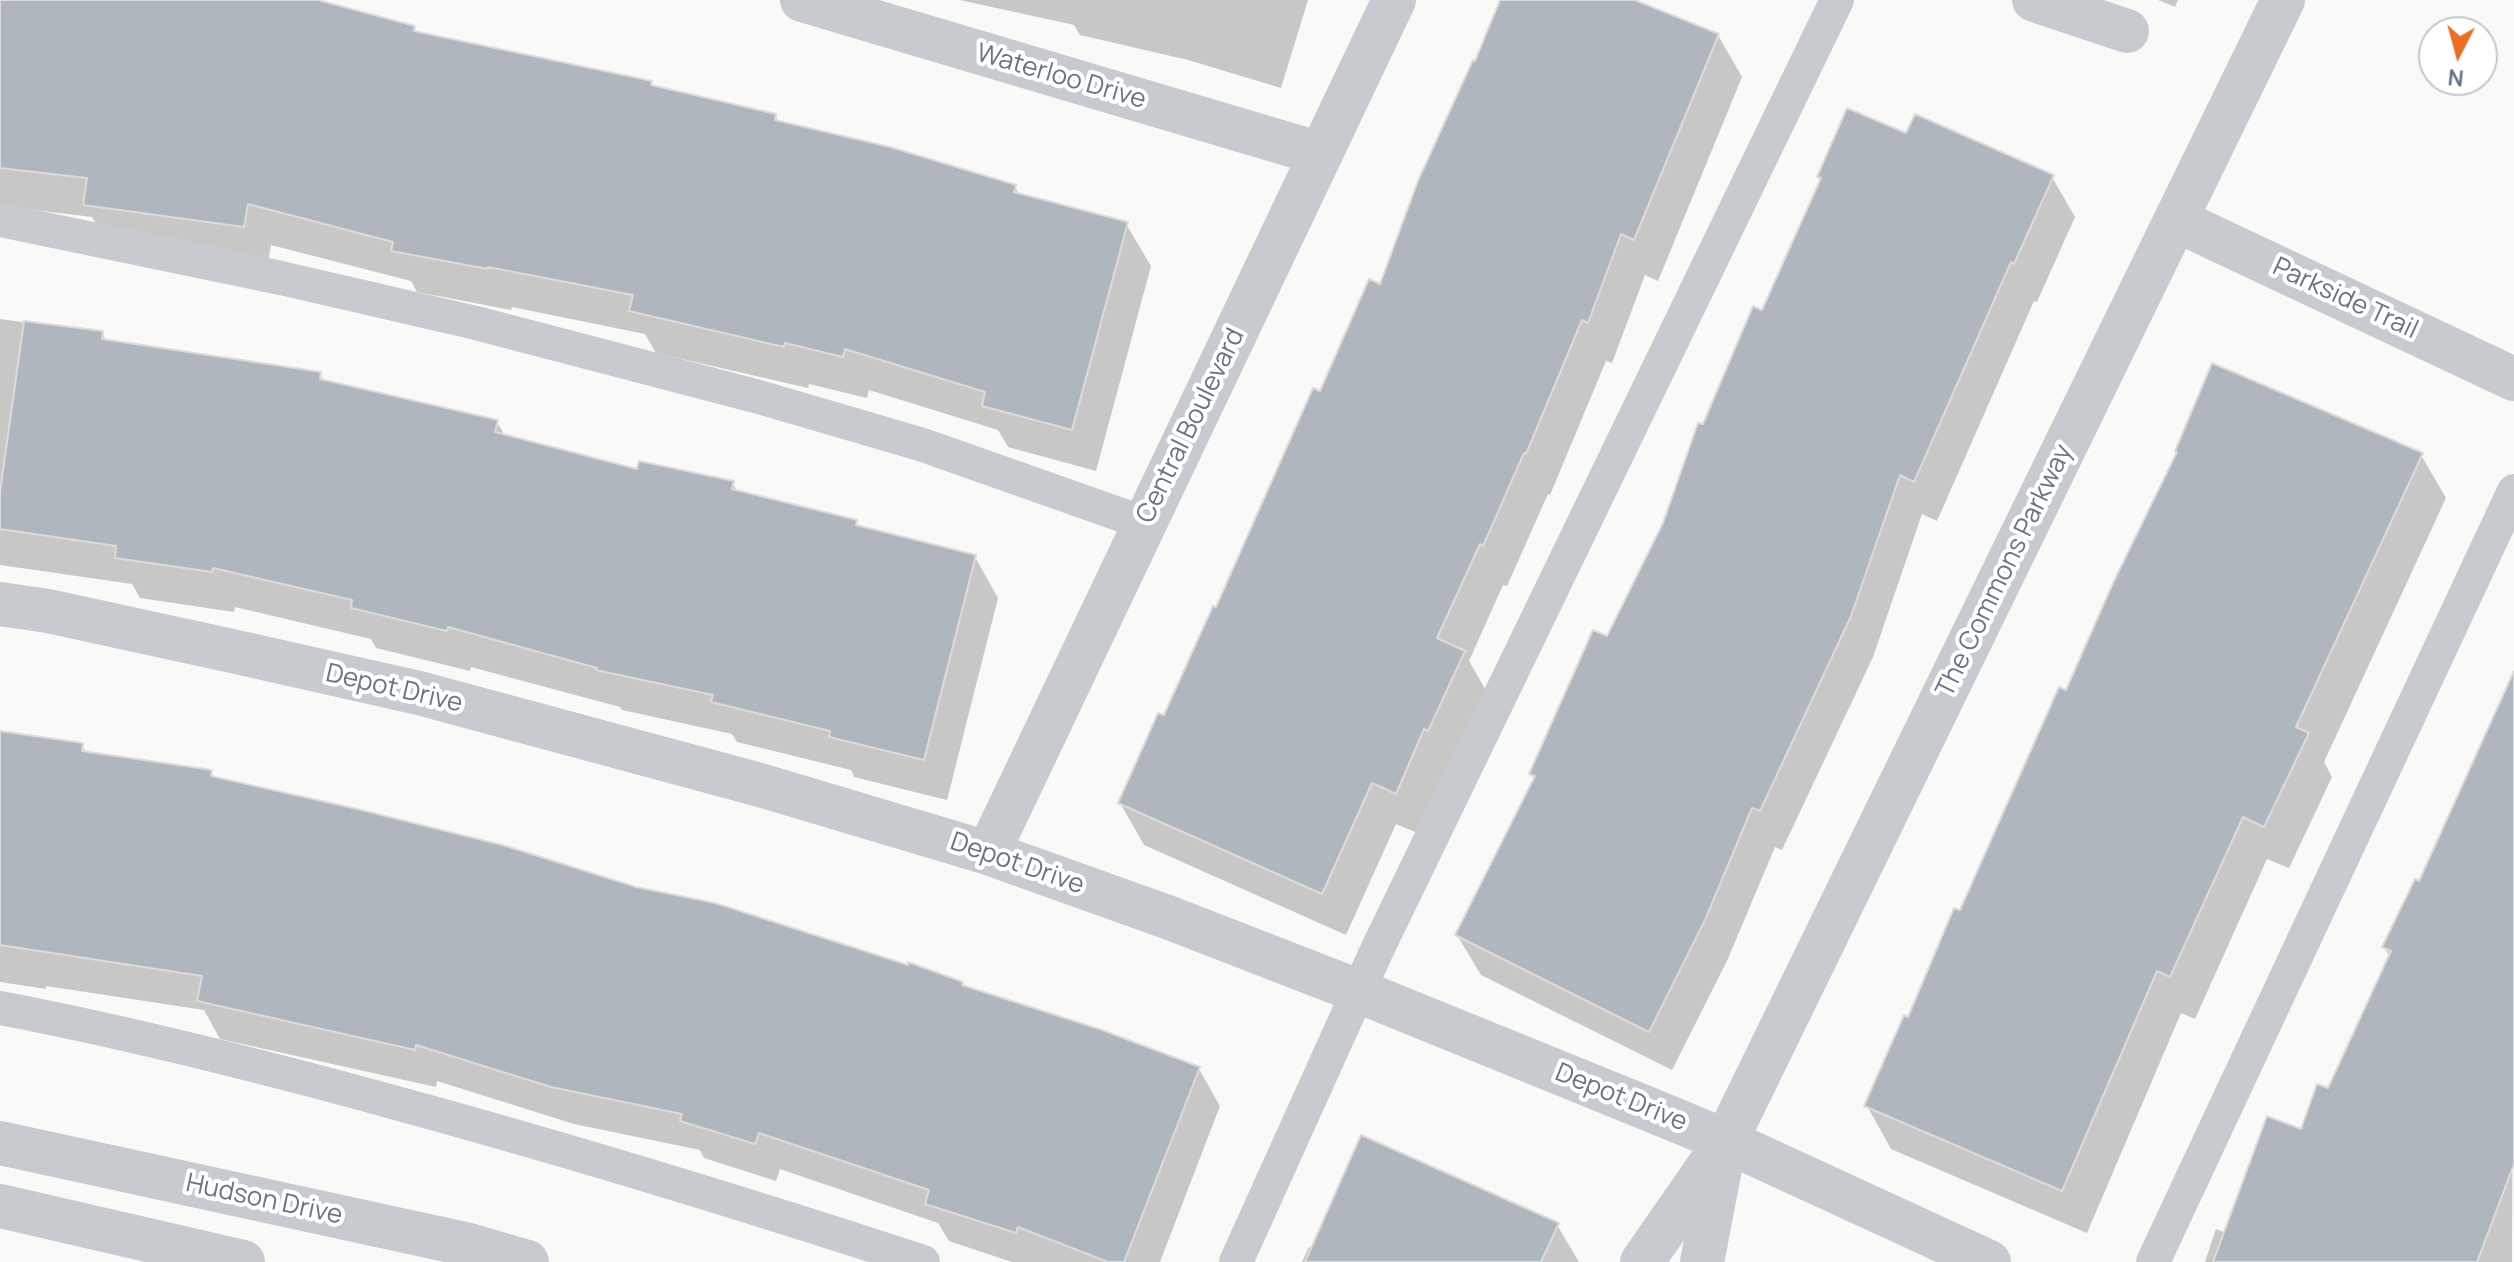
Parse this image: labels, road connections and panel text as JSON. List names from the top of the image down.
{
  "streets": {
    "street": [
      "Waterloo Drive",
      "Parkside Trail",
      "Central Boulevard",
      "The Commons Parkway",
      "Depot Drive",
      "Hudson Drive"
    ]
  },
  "crossings": [
    ["Waterloo Drive", "Central Boulevard"],
    ["Parkside Trail", "The Commons Parkway"],
    ["Central Boulevard", "Depot Drive"],
    ["The Commons Parkway", "Depot Drive"]
  ],
  "north": "bottom"
}
